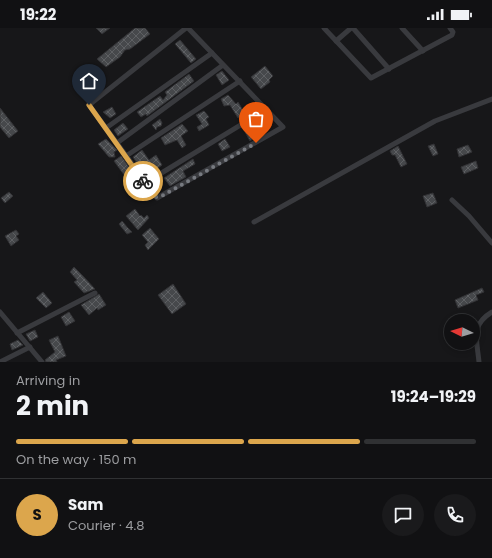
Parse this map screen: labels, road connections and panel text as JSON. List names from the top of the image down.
{
  "north": "left",
  "page": {
    "status": "19:22",
    "heading": ["2 min", "Arriving in", "19:24–19:29"],
    "panel": ["Sam", "Courier · 4.8"],
    "bar": "On the way · 150 m",
    "round": "S"
  }
}
